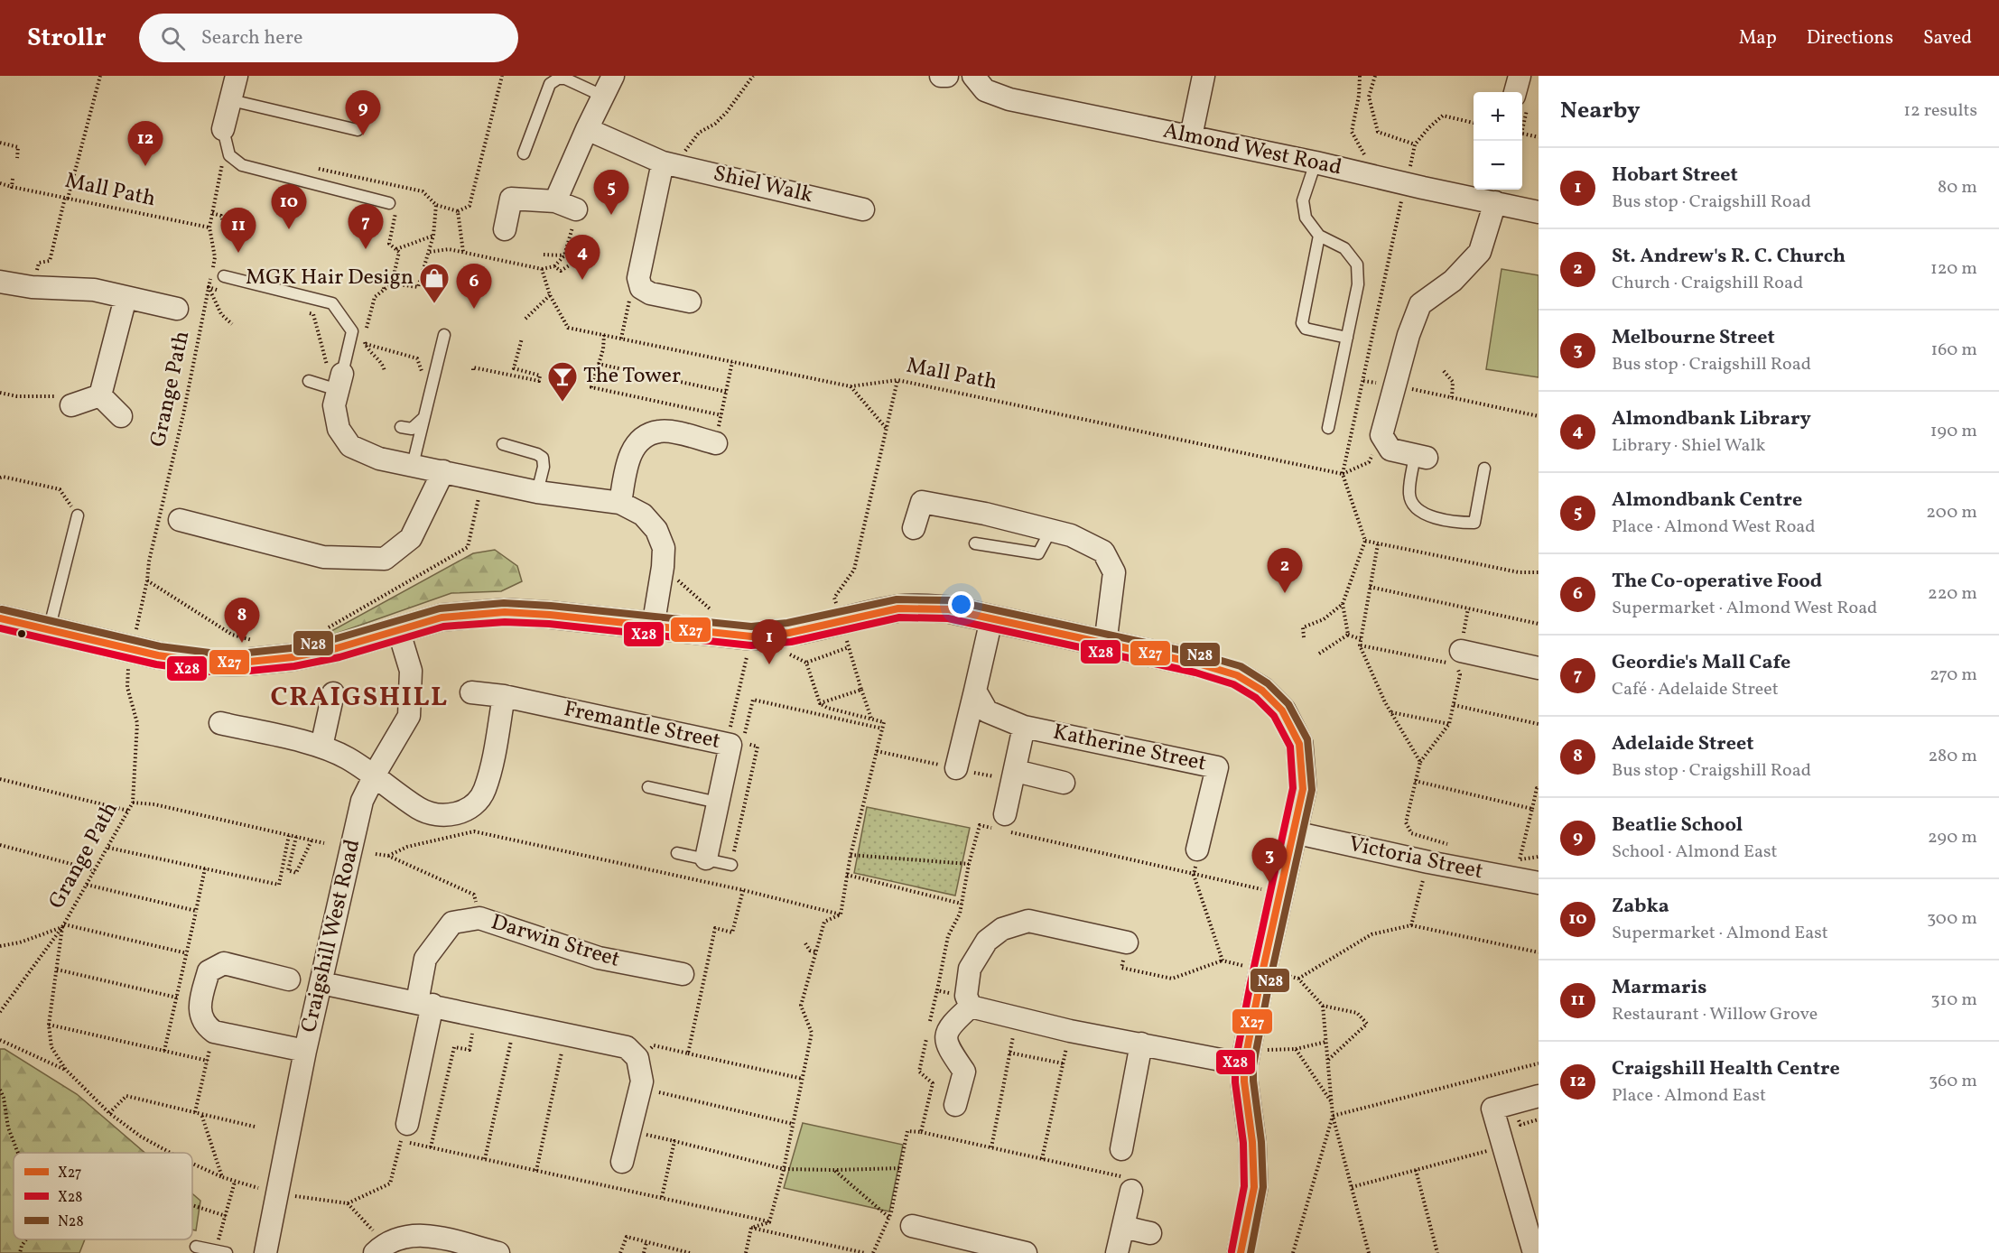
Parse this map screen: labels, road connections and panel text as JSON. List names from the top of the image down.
{
  "streets": {
    "street": [
      "Almond West Road",
      "Shiel Walk",
      "Fremantle Street",
      "Katherine Street",
      "Victoria Street",
      "Craigshill West Road",
      "Darwin Street"
    ],
    "path": ["Mall Path", "Grange Path"]
  },
  "districts": ["CRAIGSHILL"],
  "places": {
    "shop": ["MGK Hair Design"],
    "bar": ["The Tower"]
  },
  "lines": ["transit line N28", "transit line X27", "transit line X28"],
  "legend": ["X27", "X28", "N28"],
  "page": {
    "header": "Strollr",
    "search": "Search here",
    "nav": ["Map", "Directions", "Saved"],
    "heading": ["Nearby", "12 results"],
    "pins": [
      "9",
      "12",
      "5",
      "10",
      "7",
      "11",
      "4",
      "6",
      "2",
      "8",
      "1",
      "3"
    ],
    "map_buttons": ["+", "−"],
    "list": [
      {
        "mark": "1",
        "name": "Hobart Street",
        "note": "Bus stop · Craigshill Road",
        "value": "80 m"
      },
      {
        "mark": "2",
        "name": "St. Andrew's R. C. Church",
        "note": "Church · Craigshill Road",
        "value": "120 m"
      },
      {
        "mark": "3",
        "name": "Melbourne Street",
        "note": "Bus stop · Craigshill Road",
        "value": "160 m"
      },
      {
        "mark": "4",
        "name": "Almondbank Library",
        "note": "Library · Shiel Walk",
        "value": "190 m"
      },
      {
        "mark": "5",
        "name": "Almondbank Centre",
        "note": "Place · Almond West Road",
        "value": "200 m"
      },
      {
        "mark": "6",
        "name": "The Co-operative Food",
        "note": "Supermarket · Almond West Road",
        "value": "220 m"
      },
      {
        "mark": "7",
        "name": "Geordie's Mall Cafe",
        "note": "Café · Adelaide Street",
        "value": "270 m"
      },
      {
        "mark": "8",
        "name": "Adelaide Street",
        "note": "Bus stop · Craigshill Road",
        "value": "280 m"
      },
      {
        "mark": "9",
        "name": "Beatlie School",
        "note": "School · Almond East",
        "value": "290 m"
      },
      {
        "mark": "10",
        "name": "Zabka",
        "note": "Supermarket · Almond East",
        "value": "300 m"
      },
      {
        "mark": "11",
        "name": "Marmaris",
        "note": "Restaurant · Willow Grove",
        "value": "310 m"
      },
      {
        "mark": "12",
        "name": "Craigshill Health Centre",
        "note": "Place · Almond East",
        "value": "360 m"
      }
    ]
  }
}
